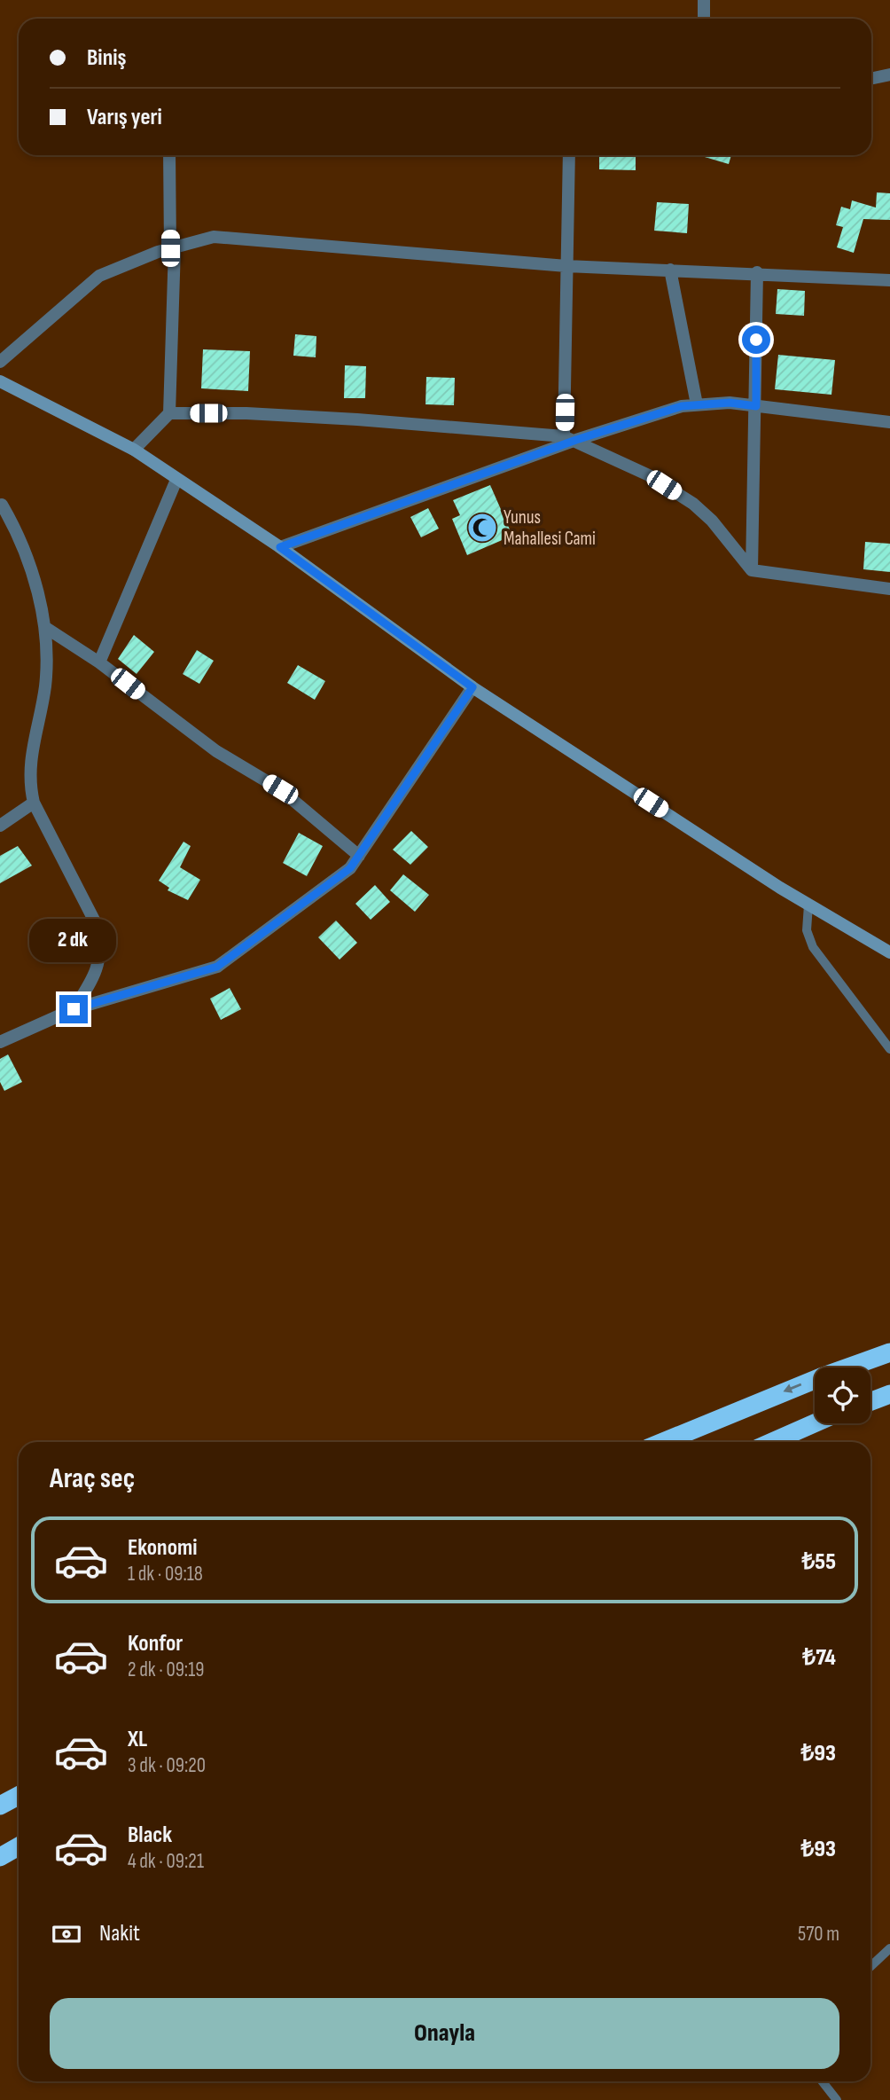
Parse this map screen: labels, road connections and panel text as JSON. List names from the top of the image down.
{
  "places": {
    "mosque": ["Yunus Mahallesi Cami"]
  },
  "page": {
    "banner": ["Biniş", "Varış yeri"],
    "bubble": "2 dk",
    "heading": "Araç seç",
    "list": [
      {
        "name": "Ekonomi",
        "note": "1 dk · 09:18",
        "value": "₺55"
      },
      {
        "name": "Konfor",
        "note": "2 dk · 09:19",
        "value": "₺74"
      },
      {
        "name": "XL",
        "note": "3 dk · 09:20",
        "value": "₺93"
      },
      {
        "name": "Black",
        "note": "4 dk · 09:21",
        "value": "₺93"
      }
    ],
    "pay": ["Nakit", "570 m"],
    "buttons": "Onayla"
  }
}
